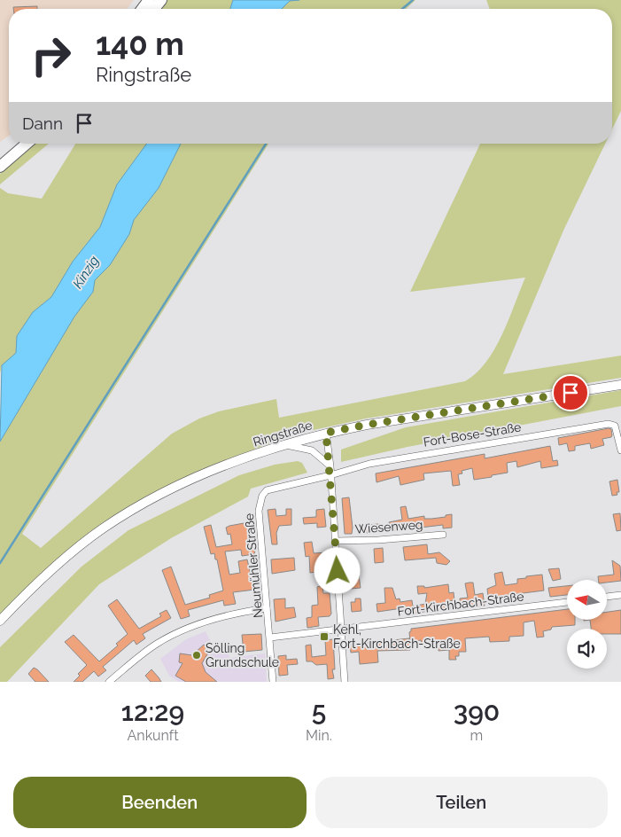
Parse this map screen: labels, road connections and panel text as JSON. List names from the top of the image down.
{
  "streets": {
    "main road": ["Ringstraße"],
    "street": [
      "Fort-Bose-Straße",
      "Wiesenweg",
      "Neumühler Straße",
      "Fort-Kirchbach-Straße"
    ]
  },
  "crossings": [
    ["Fort-Bose-Straße", "Neumühler Straße"],
    ["Neumühler Straße", "Fort-Kirchbach-Straße"]
  ],
  "water": ["Kinzig"],
  "places": {
    "transit": ["Kehl, Fort-Kirchbach-Straße"],
    "other": ["Sölling Grundschule"]
  },
  "north": "left",
  "page": {
    "turn": ["140 m", "Ringstraße"],
    "then": "Dann",
    "eta": [
      "12:29",
      "Ankunft",
      "5",
      "Min.",
      "390",
      "m"
    ],
    "buttons": ["Beenden", "Teilen"]
  }
}
